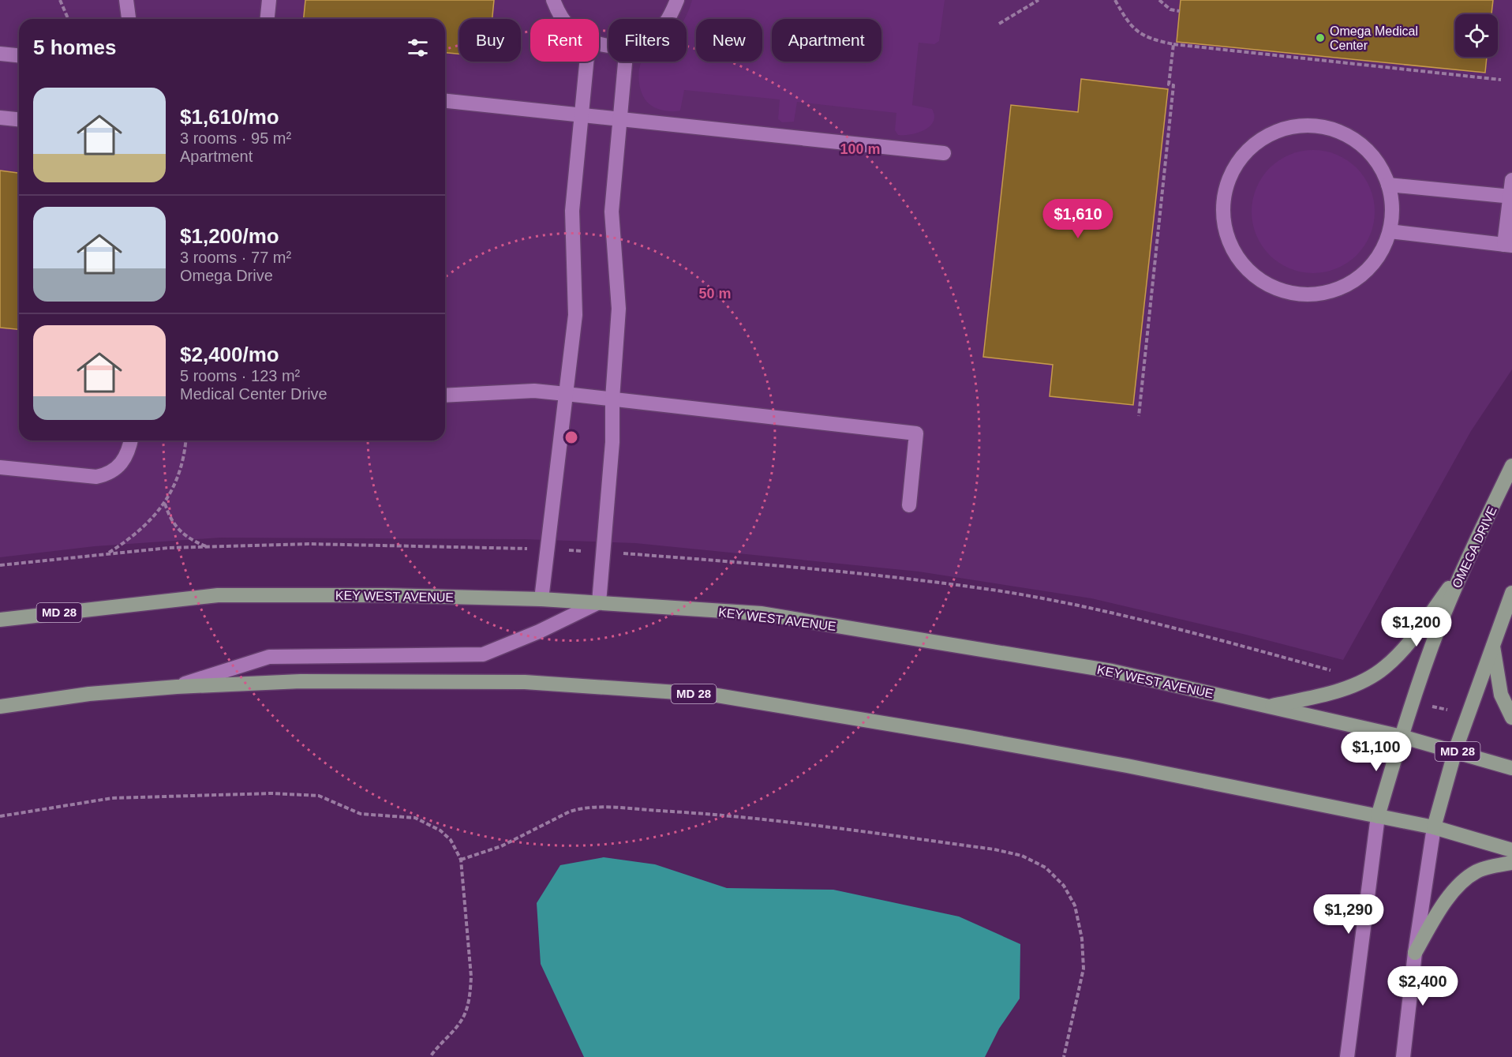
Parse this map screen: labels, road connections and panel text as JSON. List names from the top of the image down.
{
  "streets": {
    "main road": ["OMEGA DRIVE", "KEY WEST AVENUE", "MD 28"]
  },
  "crossings": [
    ["OMEGA DRIVE", "KEY WEST AVENUE"],
    ["OMEGA DRIVE", "MD 28"]
  ],
  "places": ["Omega Medical Center"],
  "page": {
    "chip": [
      "Buy",
      "Rent",
      "Filters",
      "New",
      "Apartment"
    ],
    "heading": "5 homes",
    "list": [
      {
        "name": "$1,610/mo",
        "note": "3 rooms · 95 m² · Apartment"
      },
      {
        "name": "$1,200/mo",
        "note": "3 rooms · 77 m² · Omega Drive"
      },
      {
        "name": "$2,400/mo",
        "note": "5 rooms · 123 m² · Medical Center Drive"
      }
    ],
    "price": [
      "$1,610",
      "$1,200",
      "$1,100",
      "$1,290",
      "$2,400"
    ]
  },
  "rings": ["100 m", "50 m"]
}
